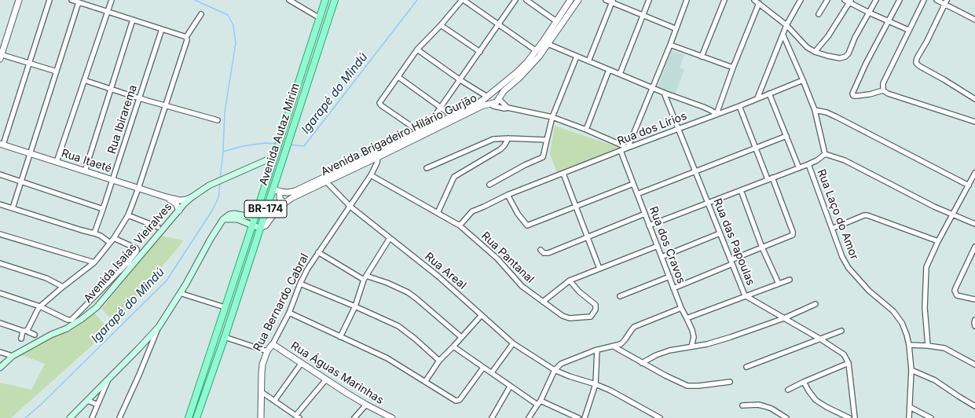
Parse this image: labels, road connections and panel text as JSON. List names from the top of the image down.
{
  "streets": {
    "main road": ["Avenida Autaz Mirim", "BR-174", "Avenida Isaías Vieiralves"],
    "street": [
      "Rua Ibirarema",
      "Rua dos Lírios",
      "Avenida Brigadeiro Hilário Gurjão",
      "Rua Itaeté",
      "Rua Laço do Amor",
      "Rua das Papoulas",
      "Rua dos Cravos",
      "Rua Pantanal",
      "Rua Areal",
      "Rua Bernardo Cabral",
      "Rua Águas Marinhas"
    ]
  },
  "crossings": [
    ["Rua Ibirarema", "Rua Itaeté"],
    ["Rua dos Lírios", "Rua Laço do Amor"],
    ["Rua dos Lírios", "Rua das Papoulas"],
    ["Rua dos Lírios", "Rua dos Cravos"],
    ["Rua dos Lírios", "Rua Pantanal"],
    ["Avenida Autaz Mirim", "Avenida Brigadeiro Hilário Gurjão"],
    ["Avenida Autaz Mirim", "Avenida Isaías Vieiralves"],
    ["Avenida Brigadeiro Hilário Gurjão", "Rua Areal"],
    ["Avenida Brigadeiro Hilário Gurjão", "Rua Bernardo Cabral"],
    ["Rua Itaeté", "Avenida Isaías Vieiralves"],
    ["Rua Pantanal", "Rua Bernardo Cabral"],
    ["Rua Areal", "Rua Bernardo Cabral"],
    ["Rua Bernardo Cabral", "Rua Águas Marinhas"]
  ],
  "water": ["Igarapé do Mindú"]
}
